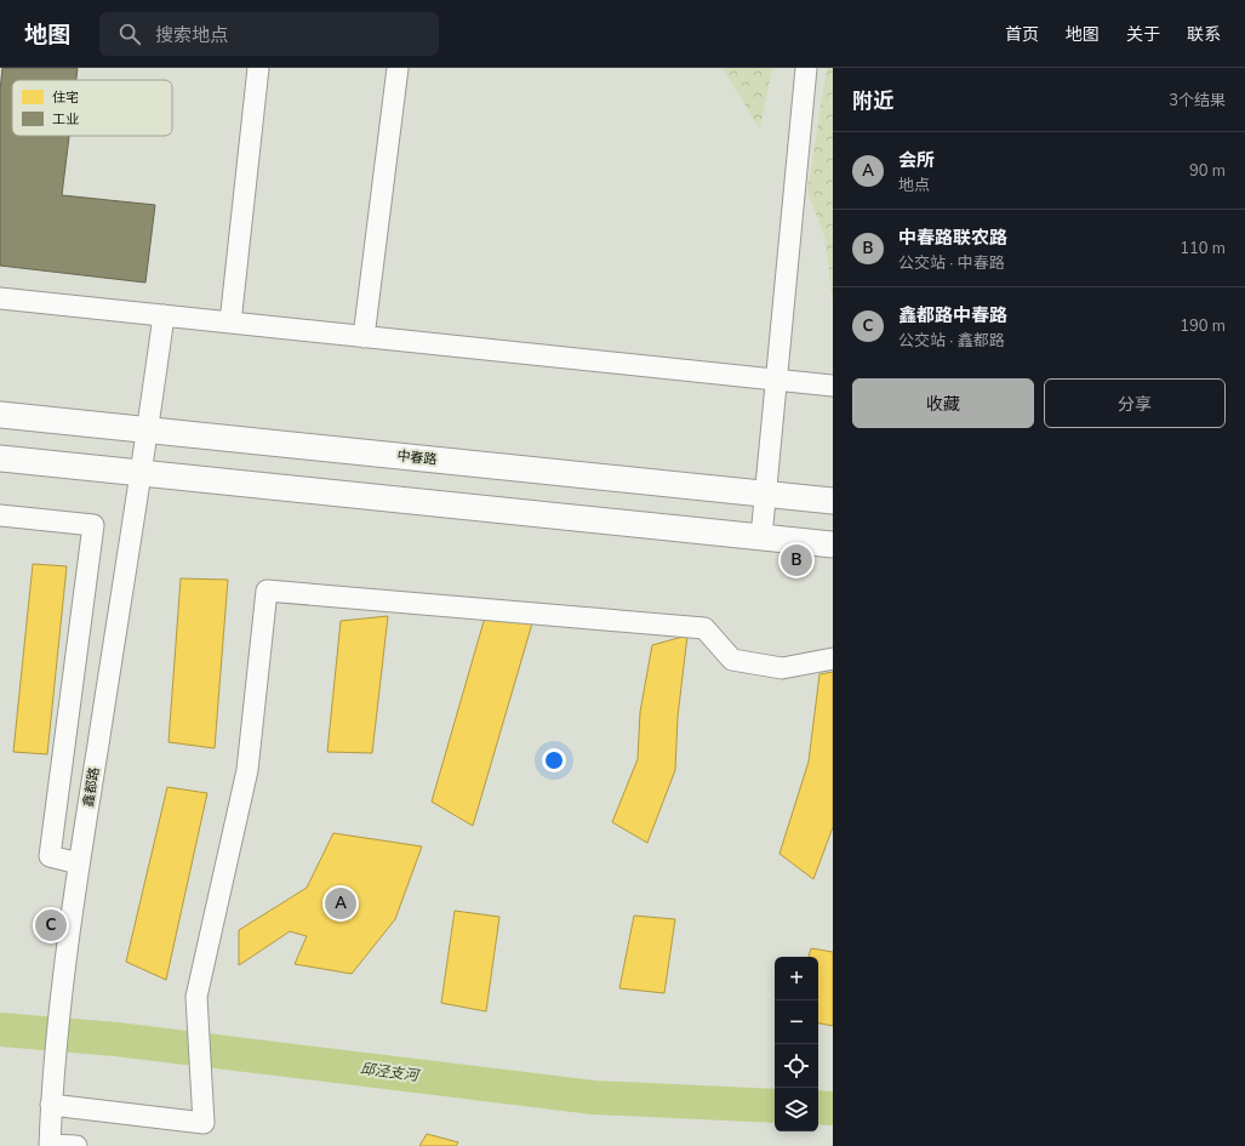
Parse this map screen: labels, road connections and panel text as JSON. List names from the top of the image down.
{
  "streets": {
    "main road": ["中春路"],
    "street": ["鑫都路"]
  },
  "crossings": [
    ["中春路", "鑫都路"]
  ],
  "water": ["邱泾支河"],
  "legend": ["住宅", "工业"],
  "page": {
    "header": "地图",
    "search": "搜索地点",
    "nav": [
      "首页",
      "地图",
      "关于",
      "联系"
    ],
    "heading": ["附近", "3个结果"],
    "list": [
      {
        "mark": "A",
        "name": "会所",
        "note": "地点",
        "value": "90 m"
      },
      {
        "mark": "B",
        "name": "中春路联农路",
        "note": "公交站 · 中春路",
        "value": "110 m"
      },
      {
        "mark": "C",
        "name": "鑫都路中春路",
        "note": "公交站 · 鑫都路",
        "value": "190 m"
      }
    ],
    "buttons": ["收藏", "分享"],
    "pins": ["B", "A", "C"],
    "map_buttons": ["+", "−"]
  }
}
